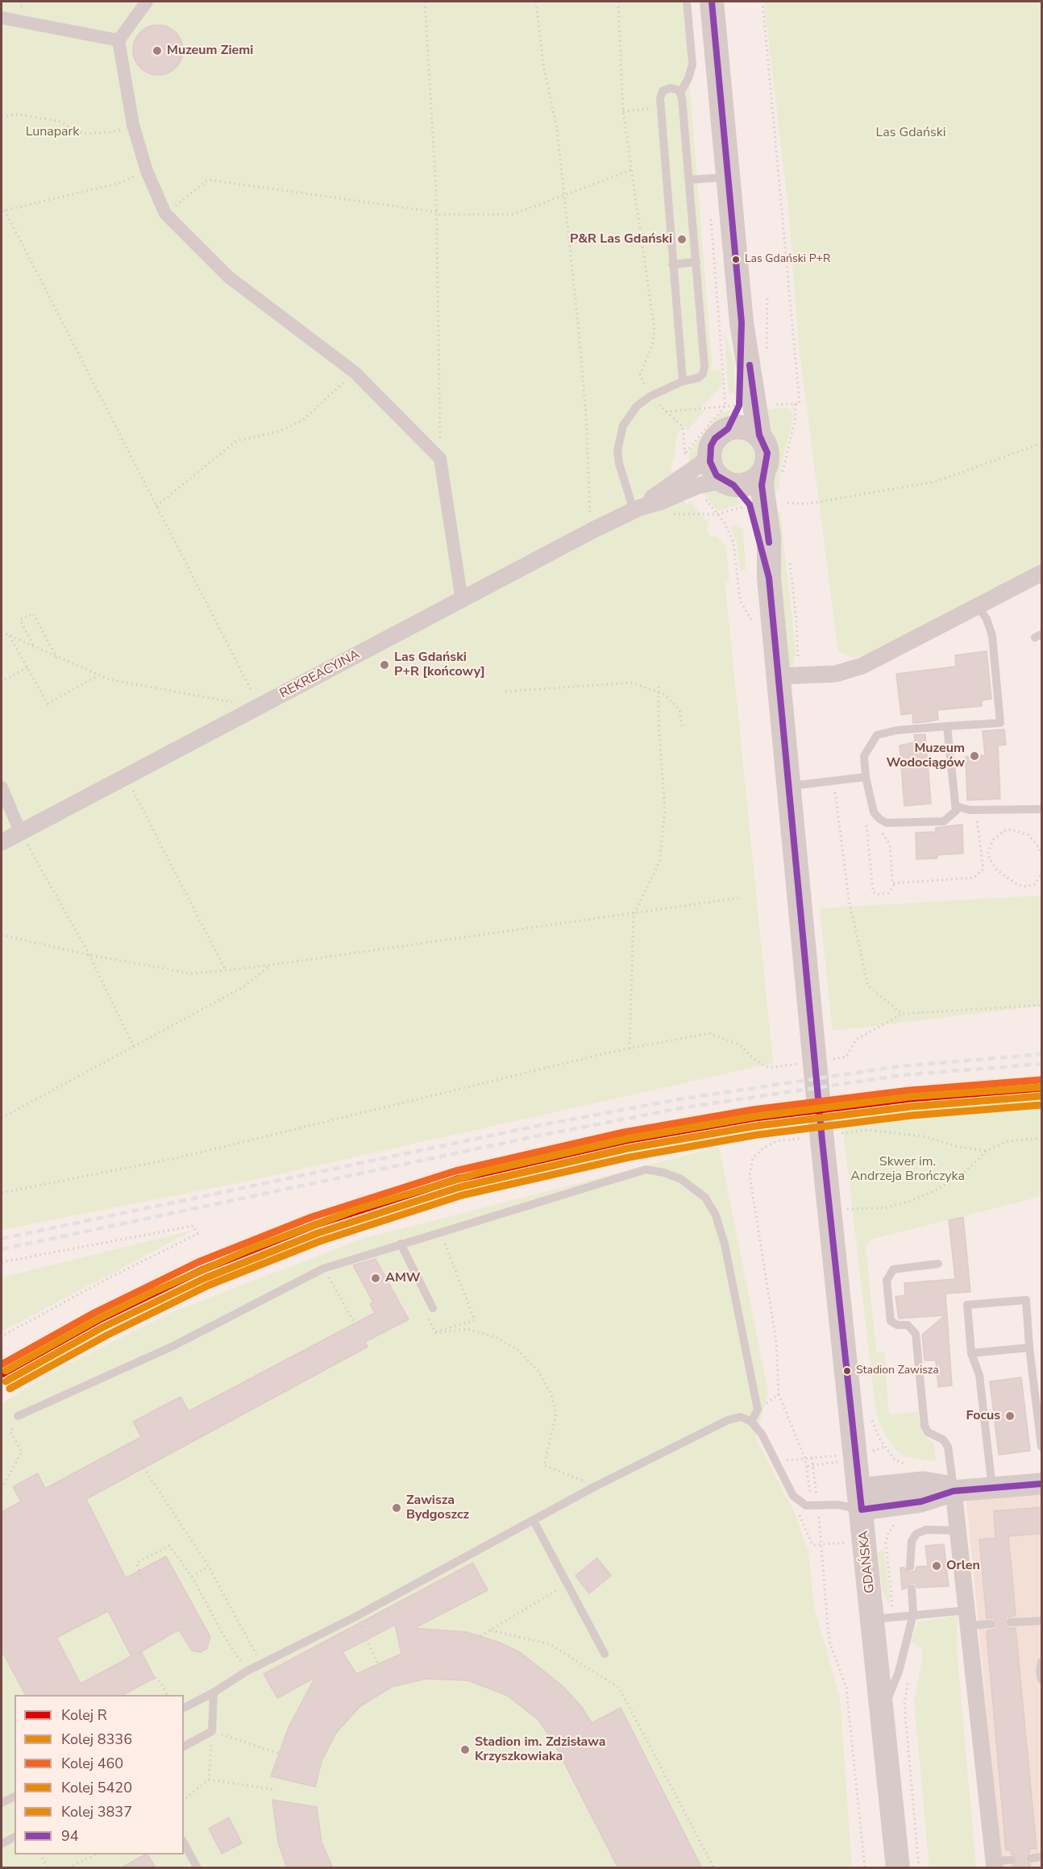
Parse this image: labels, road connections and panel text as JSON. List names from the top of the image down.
{
  "streets": {
    "main road": ["GDAŃSKA"],
    "street": ["REKREACYJNA"]
  },
  "parks": ["Lunapark", "Las Gdański", "Skwer im. Andrzeja Brończyka"],
  "places": [
    "Muzeum Ziemi",
    "P&R Las Gdański",
    "Las Gdański P+R",
    "Las Gdański P+R [końcowy]",
    "Muzeum Wodociągów",
    "AMW",
    "Stadion Zawisza",
    "Focus",
    "Zawisza Bydgoszcz",
    "Orlen",
    "Stadion im. Zdzisława Krzyszkowiaka"
  ],
  "lines": [
    "transit line 94",
    "rail line 460",
    "rail line 3837",
    "rail line R",
    "rail line 8336",
    "rail line 5420"
  ],
  "legend": [
    "Kolej R",
    "Kolej 8336",
    "Kolej 460",
    "Kolej 5420",
    "Kolej 3837",
    "94"
  ]
}
